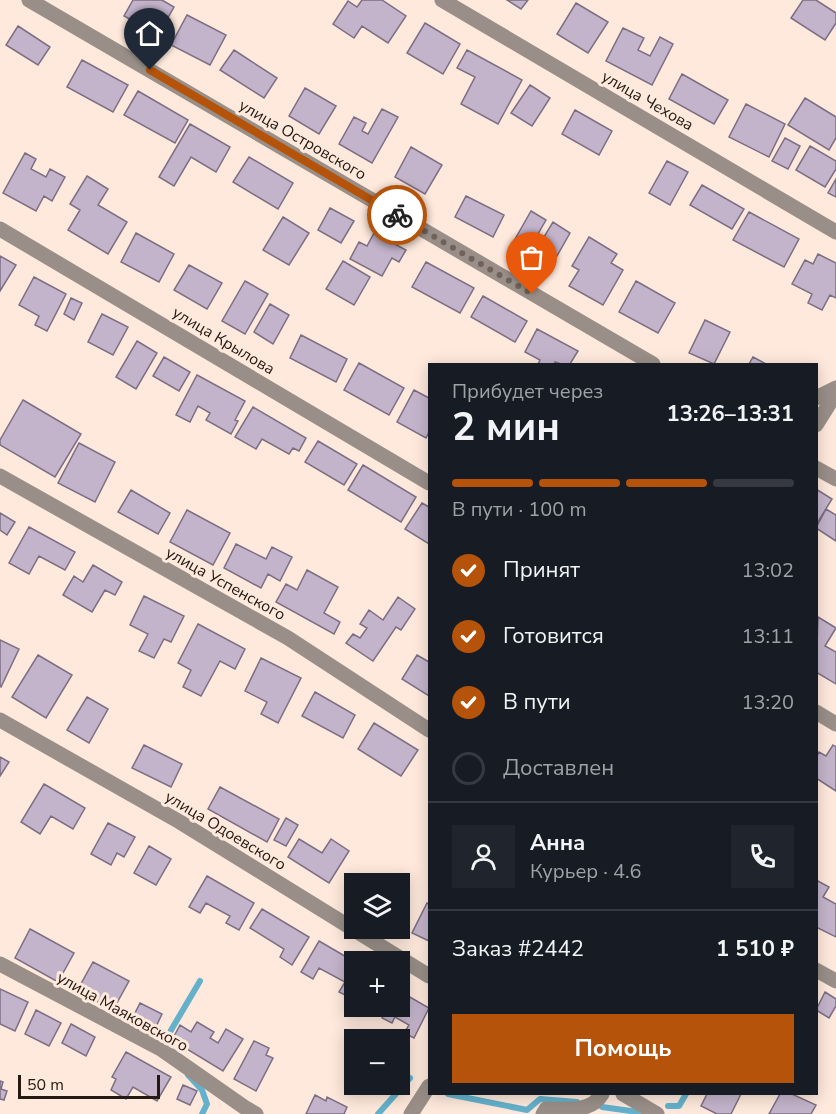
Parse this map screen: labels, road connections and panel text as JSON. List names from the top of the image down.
{
  "streets": {
    "street": [
      "улица Чехова",
      "улица Островского",
      "улица Крылова",
      "улица Успенского",
      "улица Одоевского",
      "улица Маяковского"
    ]
  },
  "scale_bar": "50 m",
  "page": {
    "heading": ["2 мин", "Прибудет через", "13:26–13:31"],
    "panel": [
      "Анна",
      "Курьер · 4.6",
      "Заказ #2442",
      "1 510 ₽"
    ],
    "bar": "В пути · 100 m",
    "list": [
      ["Принят", "13:02"],
      ["Готовится", "13:11"],
      ["В пути", "13:20"],
      "Доставлен"
    ],
    "map_buttons": ["+", "−"],
    "buttons": "Помощь",
    "scale": "50 m"
  }
}
